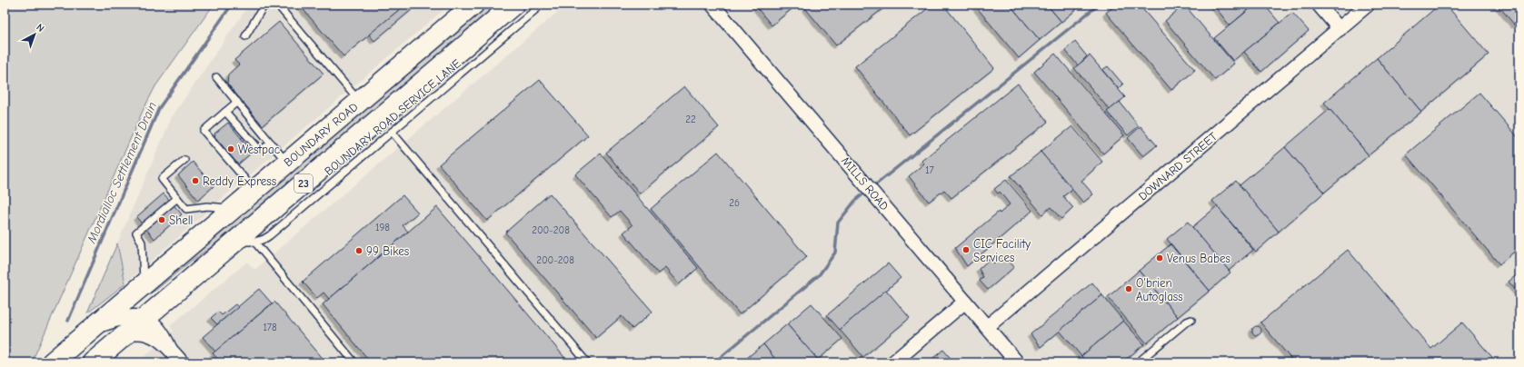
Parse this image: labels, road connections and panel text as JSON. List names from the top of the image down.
{
  "streets": {
    "main road": ["BOUNDARY ROAD", "23"],
    "street": ["DOWNARD STREET", "MILLS ROAD"],
    "lane": ["BOUNDARY ROAD SERVICE LANE"]
  },
  "crossings": [
    ["BOUNDARY ROAD SERVICE LANE", "23"],
    ["DOWNARD STREET", "MILLS ROAD"]
  ],
  "water": ["Mordialloc Settlement Drain"],
  "places": [
    "Westpac",
    "Reddy Express",
    "Shell",
    "CIC Facility Services",
    "99 Bikes",
    "Venus Babes",
    "O'brien Autoglass"
  ],
  "house_numbers": [
    "22",
    "17",
    "26",
    "198",
    "200-208",
    "200-208",
    "178"
  ],
  "north": "top right"
}
